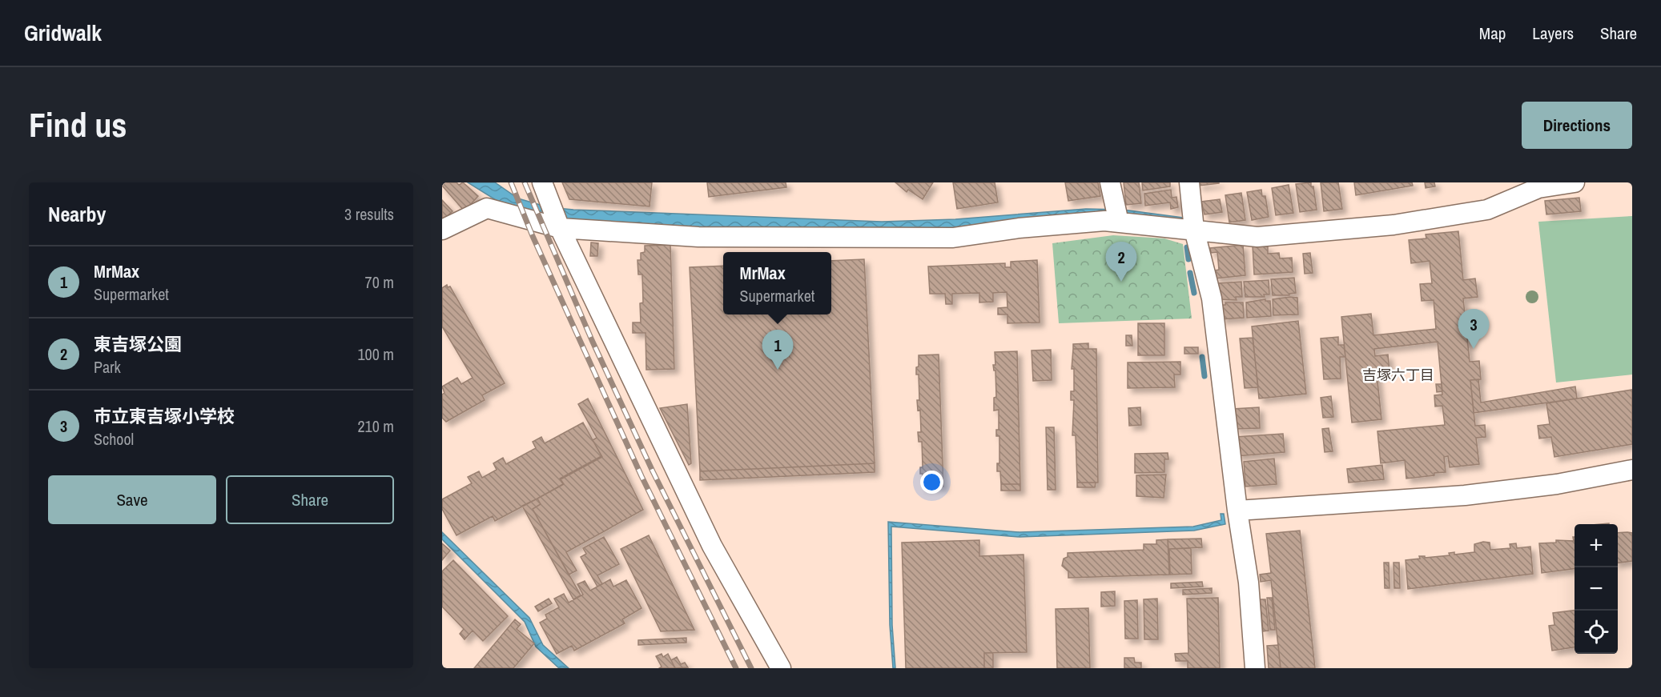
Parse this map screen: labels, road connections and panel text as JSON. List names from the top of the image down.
{
  "districts": ["吉塚六丁目"],
  "page": {
    "header": "Gridwalk",
    "nav": ["Map", "Layers", "Share"],
    "buttons": [
      "Directions",
      ["Save", "Share"]
    ],
    "title": "Find us",
    "heading": ["Nearby", "3 results"],
    "pins": ["2", "3", "1"],
    "list": [
      {
        "mark": "1",
        "name": "MrMax",
        "note": "Supermarket",
        "value": "70 m"
      },
      {
        "mark": "2",
        "name": "東吉塚公園",
        "note": "Park",
        "value": "100 m"
      },
      {
        "mark": "3",
        "name": "市立東吉塚小学校",
        "note": "School",
        "value": "210 m"
      }
    ],
    "popup": ["MrMax", "Supermarket"],
    "map_buttons": ["+", "−"]
  }
}
